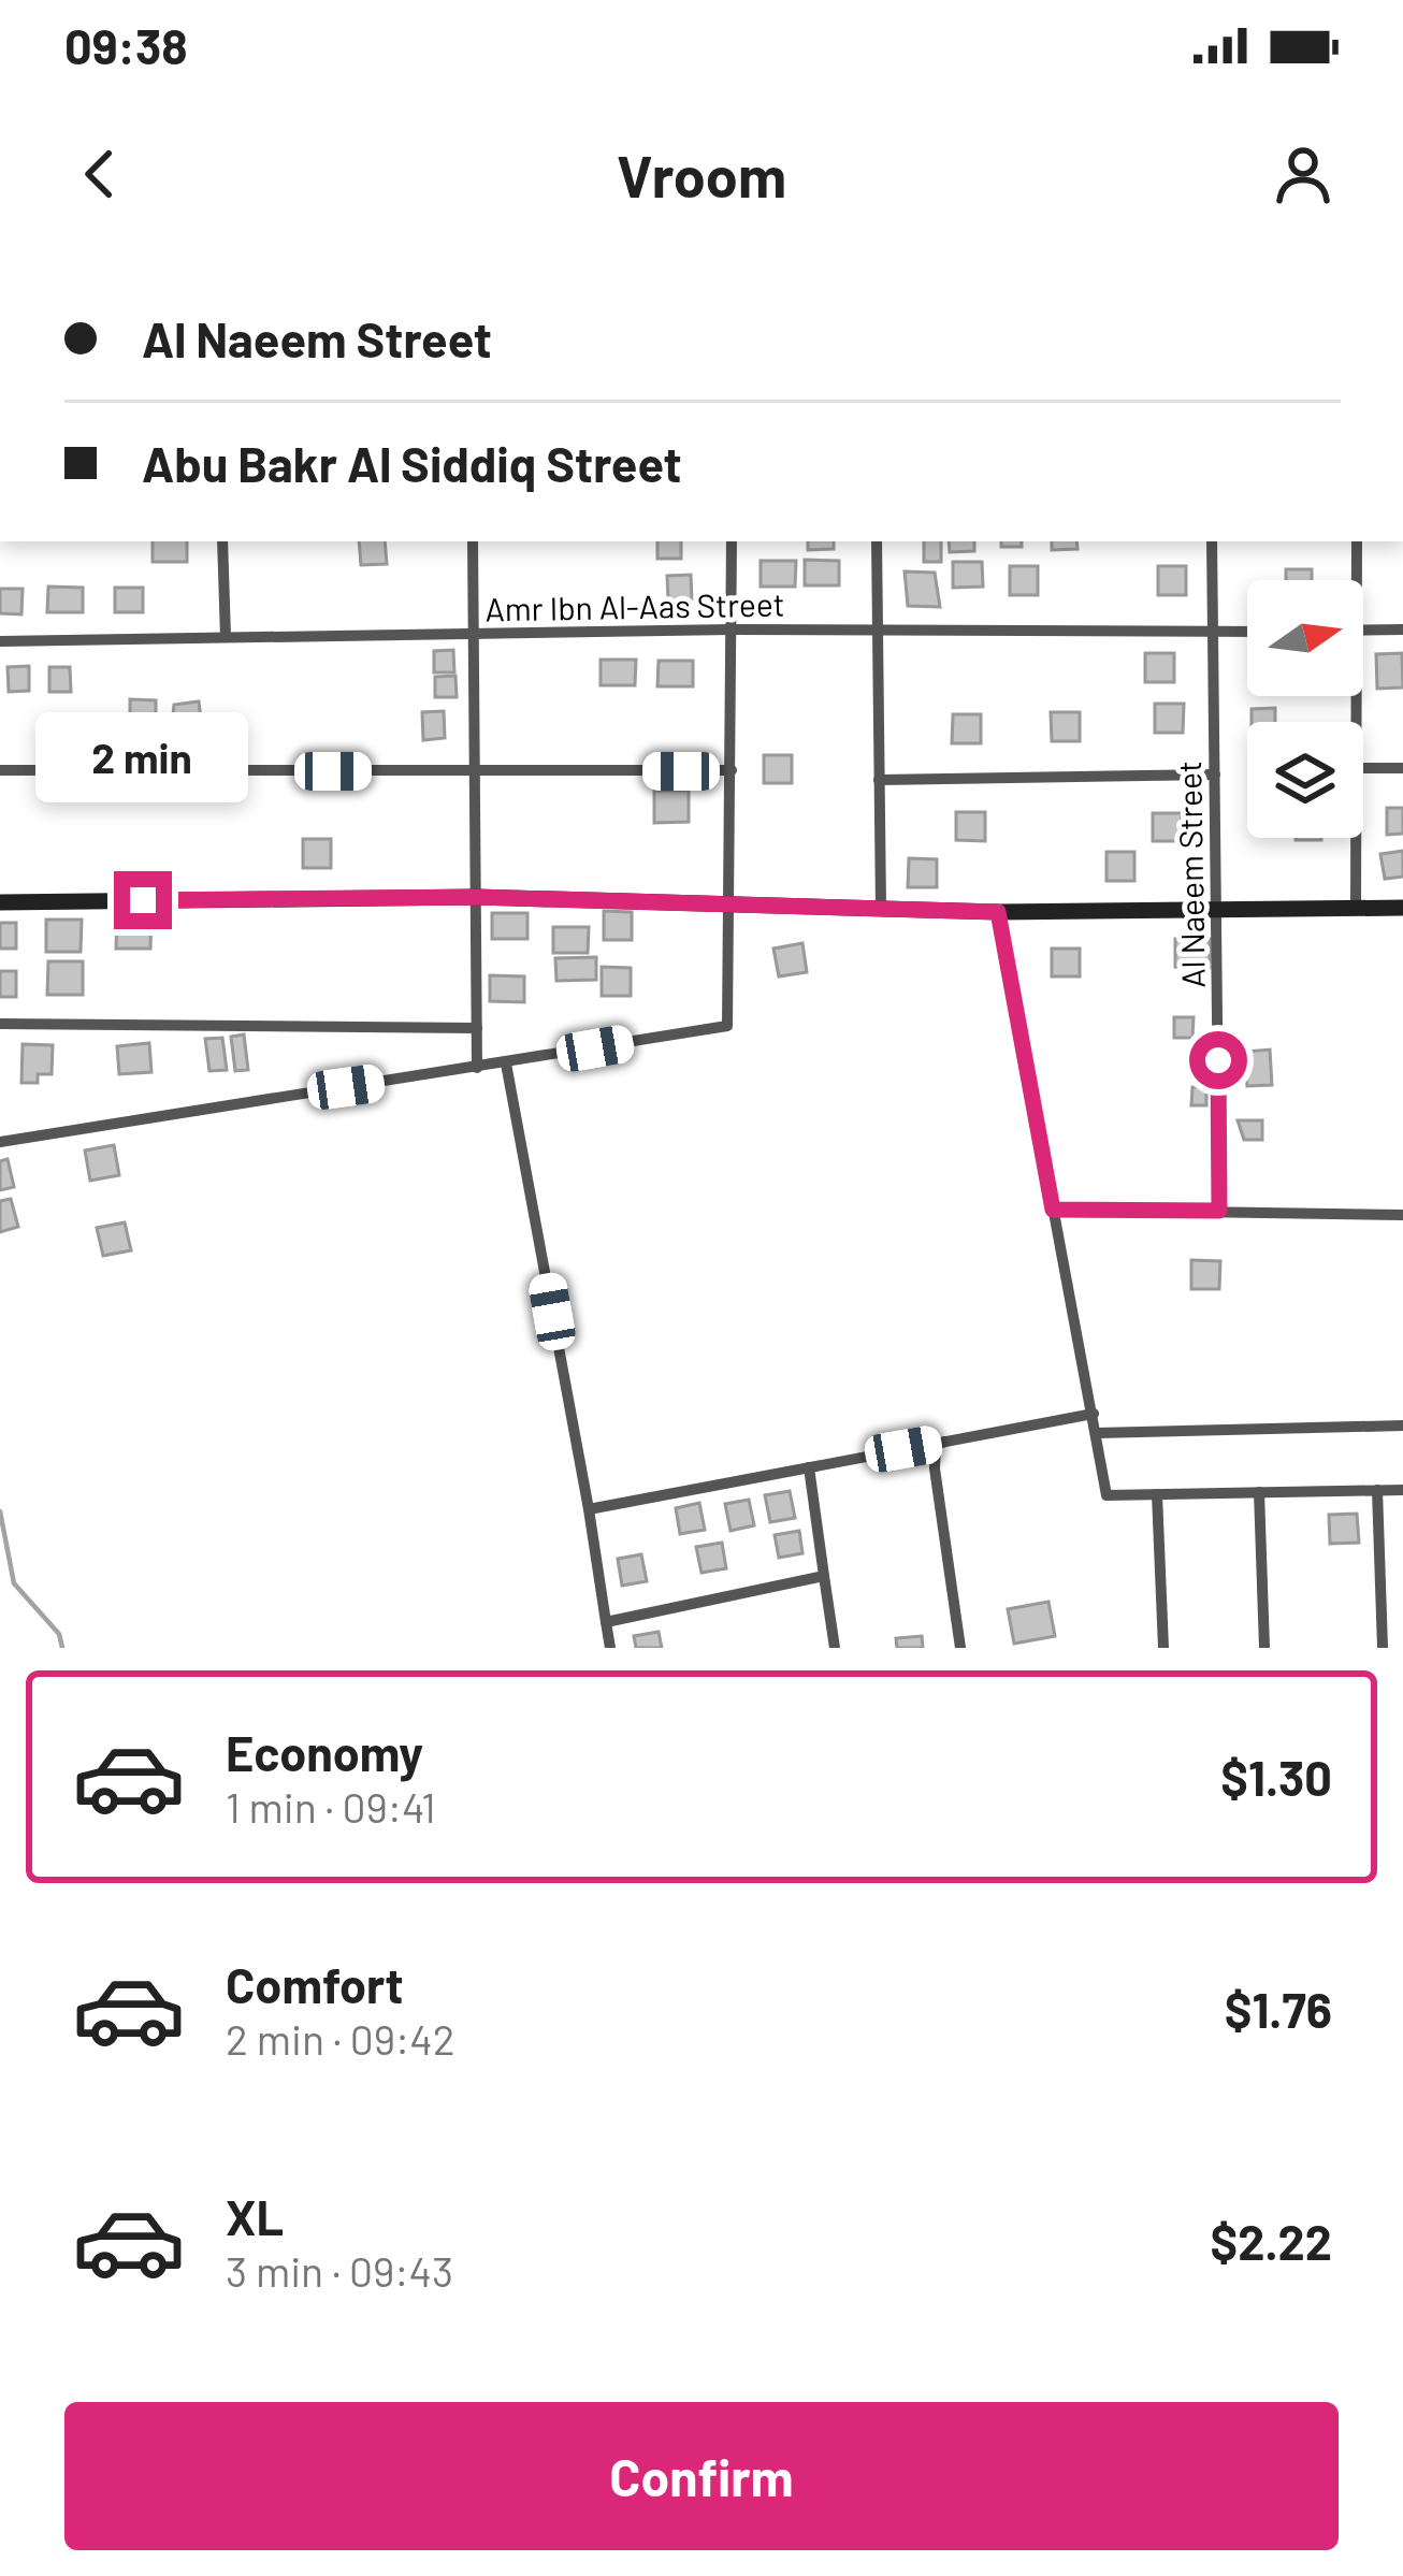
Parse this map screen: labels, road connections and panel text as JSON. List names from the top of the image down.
{
  "streets": {
    "street": ["Amr Ibn Al-Aas Street", "Al Naeem Street"]
  },
  "crossings": [
    ["Amr Ibn Al-Aas Street", "Al Naeem Street"]
  ],
  "north": "right",
  "page": {
    "status": "09:38",
    "header": "Vroom",
    "banner": ["Al Naeem Street", "Abu Bakr Al Siddiq Street"],
    "bubble": "2 min",
    "list": [
      {
        "name": "Economy",
        "note": "1 min · 09:41",
        "value": "$1.30"
      },
      {
        "name": "Comfort",
        "note": "2 min · 09:42",
        "value": "$1.76"
      },
      {
        "name": "XL",
        "note": "3 min · 09:43",
        "value": "$2.22"
      }
    ],
    "buttons": "Confirm"
  }
}
